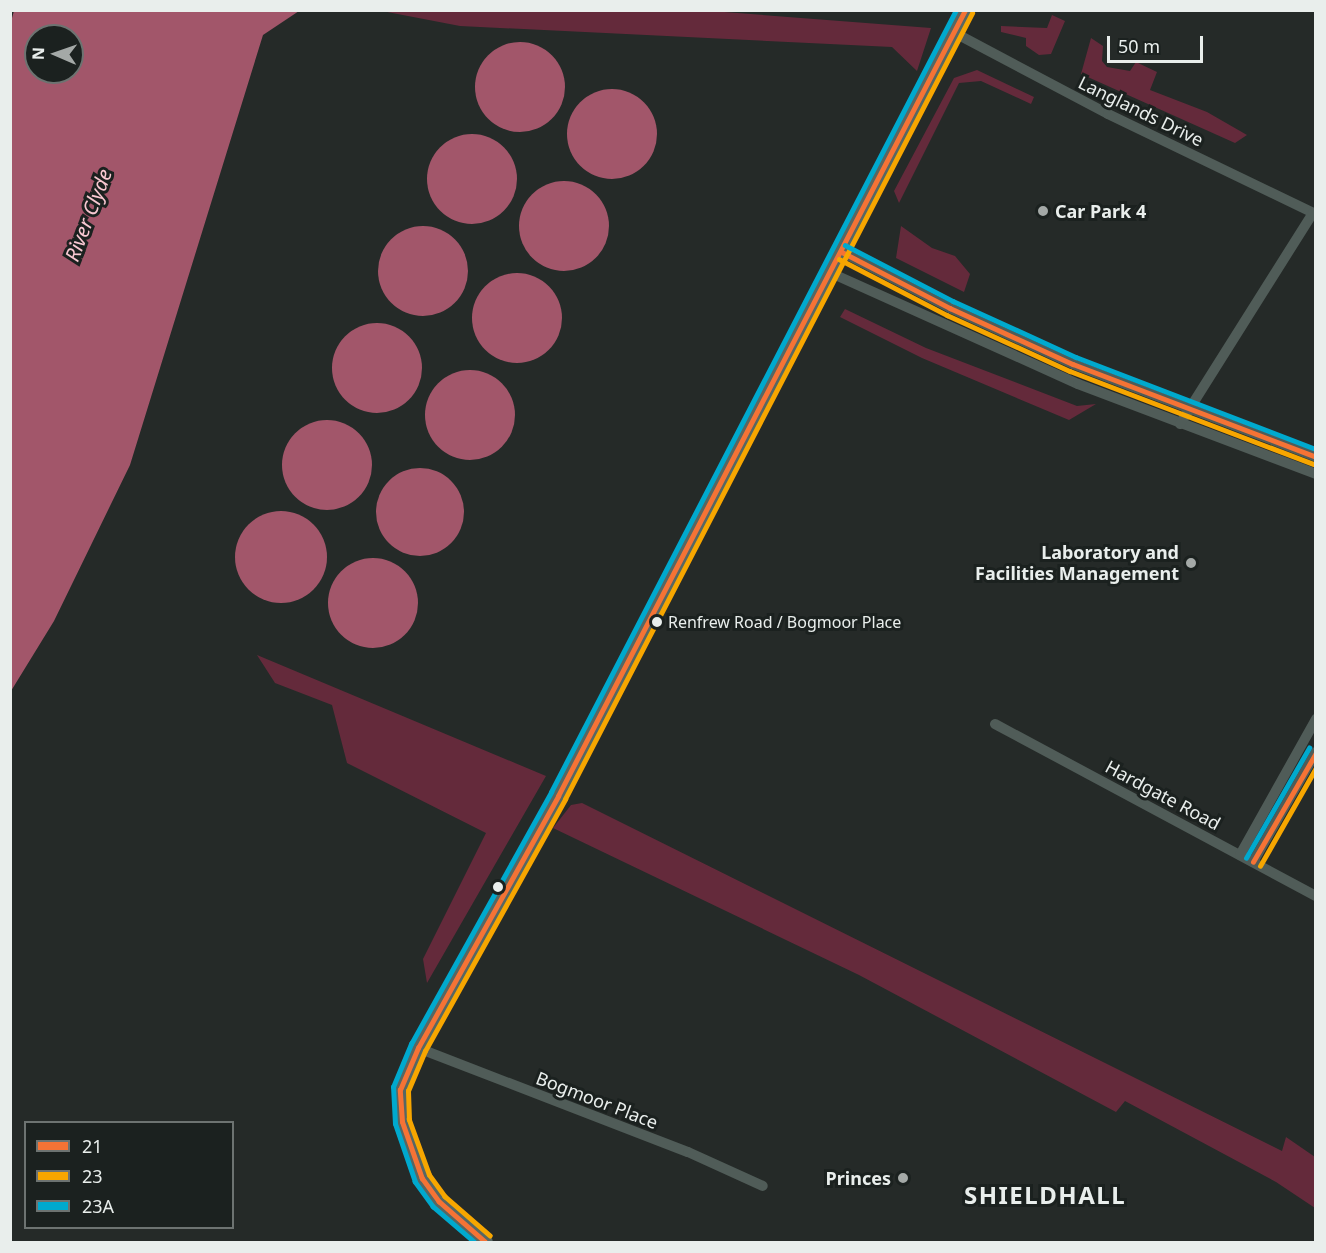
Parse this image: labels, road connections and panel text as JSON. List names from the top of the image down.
{
  "streets": {
    "street": ["Langlands Drive", "Hardgate Road", "Bogmoor Place"]
  },
  "districts": ["SHIELDHALL"],
  "water": ["River Clyde"],
  "places": [
    "Car Park 4",
    "Laboratory and Facilities Management",
    "Renfrew Road / Bogmoor Place",
    "Princes"
  ],
  "lines": ["transit line 21", "transit line 23A", "transit line 23"],
  "legend": ["21", "23", "23A"],
  "scale_bar": "50 m",
  "north": "left"
}
